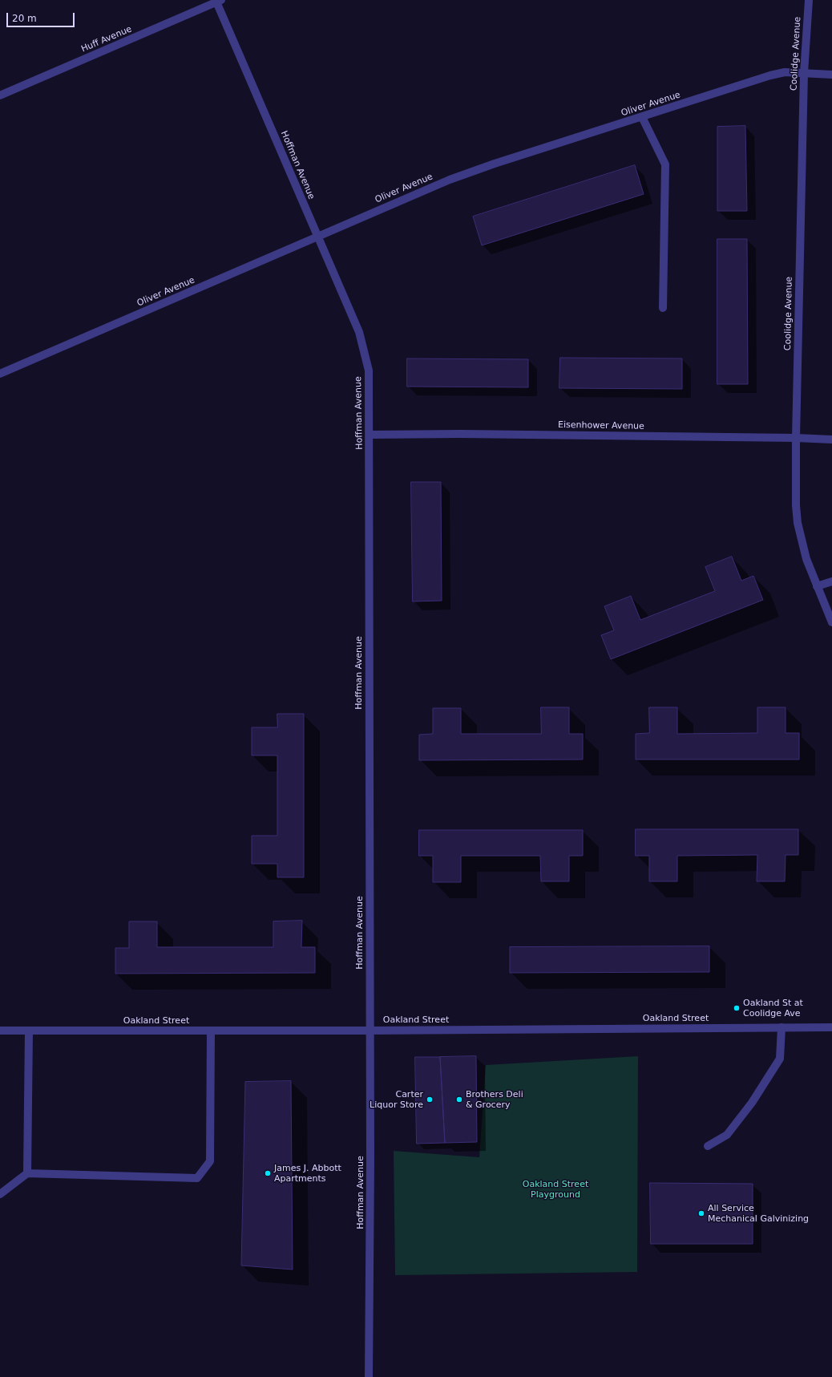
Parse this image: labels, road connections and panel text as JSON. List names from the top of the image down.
{
  "streets": {
    "street": [
      "Huff Avenue",
      "Coolidge Avenue",
      "Oliver Avenue",
      "Hoffman Avenue",
      "Eisenhower Avenue",
      "Oakland Street"
    ]
  },
  "crossings": [
    ["Huff Avenue", "Hoffman Avenue"],
    ["Coolidge Avenue", "Oliver Avenue"],
    ["Coolidge Avenue", "Eisenhower Avenue"],
    ["Oliver Avenue", "Hoffman Avenue"],
    ["Hoffman Avenue", "Eisenhower Avenue"],
    ["Hoffman Avenue", "Oakland Street"]
  ],
  "parks": ["Oakland Street Playground"],
  "places": [
    "Oakland St at Coolidge Ave",
    "Carter Liquor Store",
    "Brothers Deli & Grocery",
    "James J. Abbott Apartments",
    "All Service Mechanical Galvinizing"
  ],
  "scale_bar": "20 m"
}
